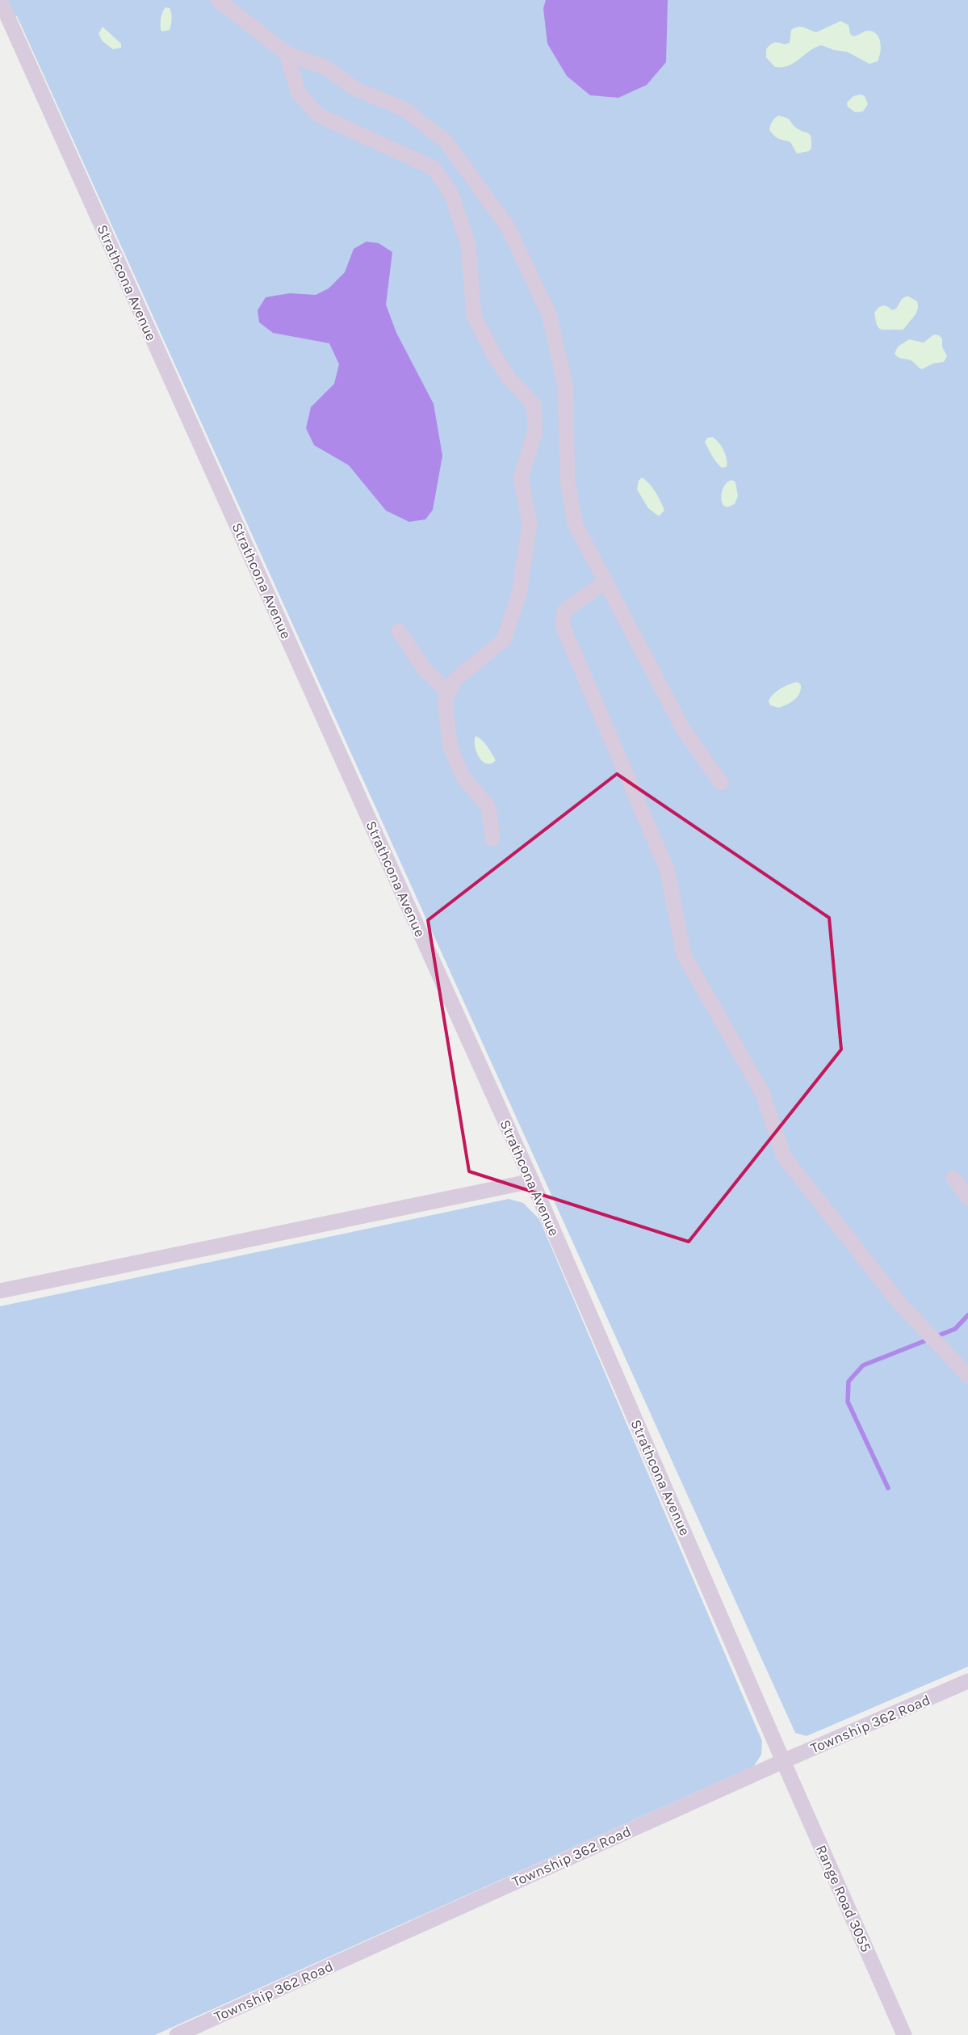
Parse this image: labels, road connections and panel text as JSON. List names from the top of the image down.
{
  "streets": {
    "street": ["Strathcona Avenue", "Township 362 Road", "Range Road 3055"]
  },
  "crossings": [
    ["Strathcona Avenue", "Township 362 Road"],
    ["Strathcona Avenue", "Range Road 3055"],
    ["Township 362 Road", "Range Road 3055"]
  ]
}
